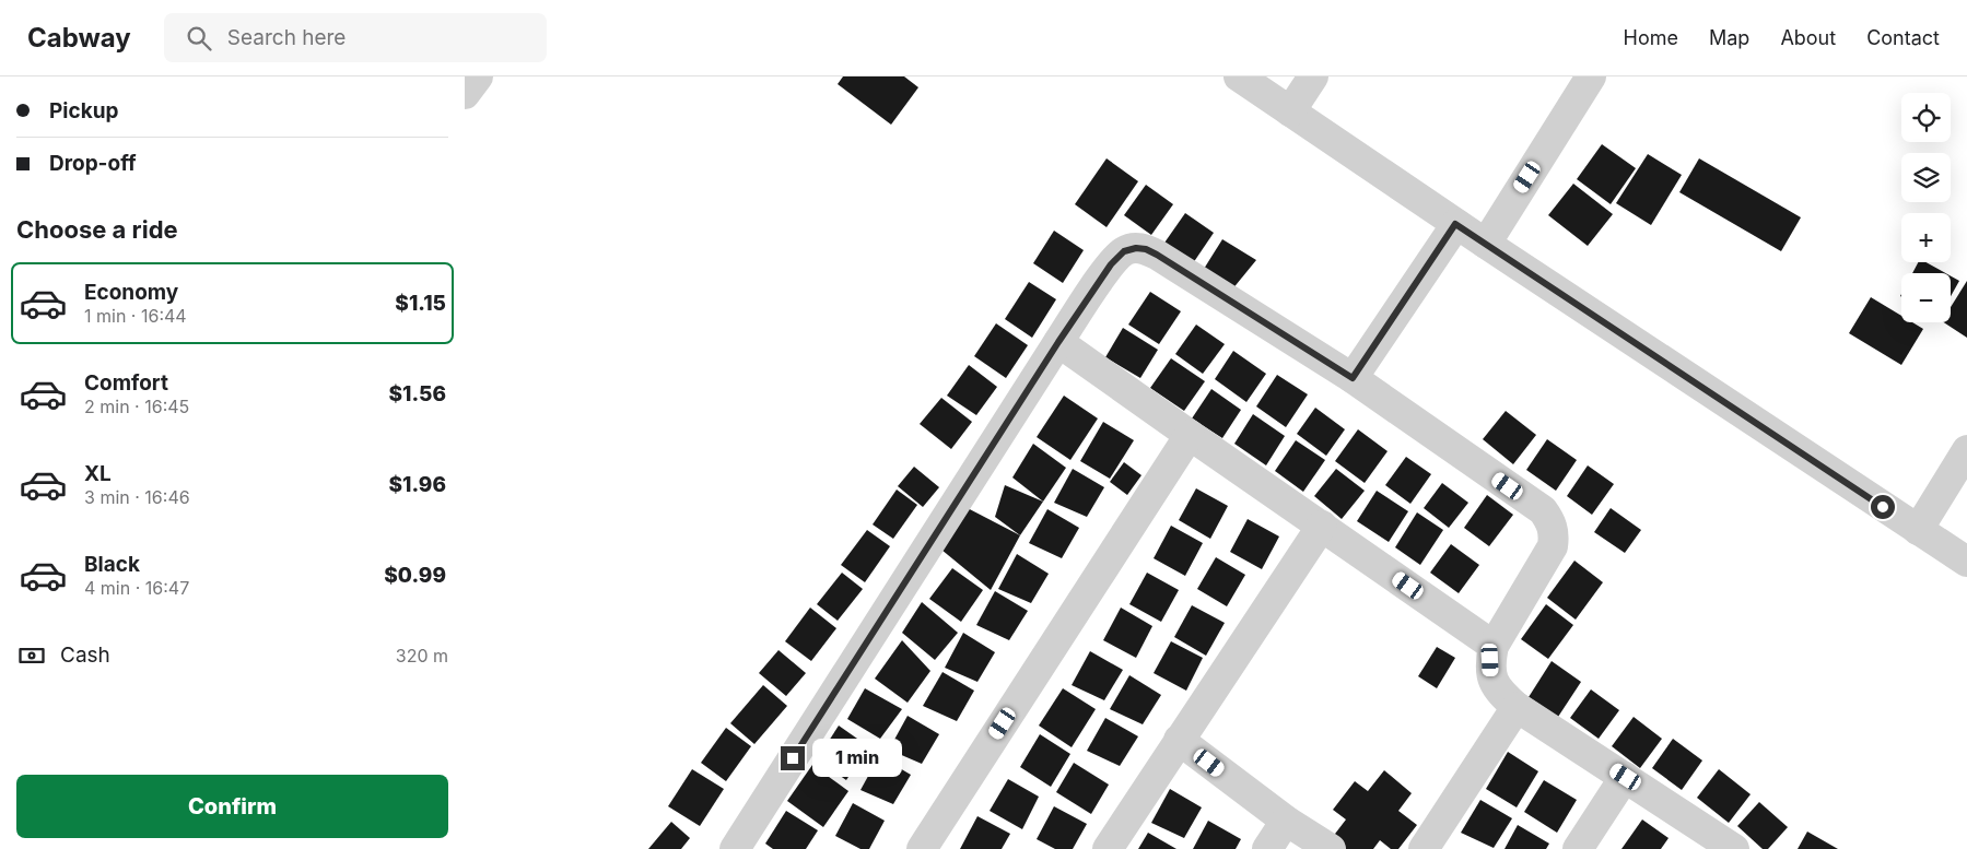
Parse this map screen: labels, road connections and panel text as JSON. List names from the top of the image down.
{
  "page": {
    "header": "Cabway",
    "search": "Search here",
    "nav": [
      "Home",
      "Map",
      "About",
      "Contact"
    ],
    "banner": ["Pickup", "Drop-off"],
    "map_buttons": ["+", "−"],
    "heading": "Choose a ride",
    "list": [
      {
        "name": "Economy",
        "note": "1 min · 16:44",
        "value": "$1.15"
      },
      {
        "name": "Comfort",
        "note": "2 min · 16:45",
        "value": "$1.56"
      },
      {
        "name": "XL",
        "note": "3 min · 16:46",
        "value": "$1.96"
      },
      {
        "name": "Black",
        "note": "4 min · 16:47",
        "value": "$0.99"
      }
    ],
    "pay": ["Cash", "320 m"],
    "bubble": "1 min",
    "buttons": "Confirm"
  }
}
